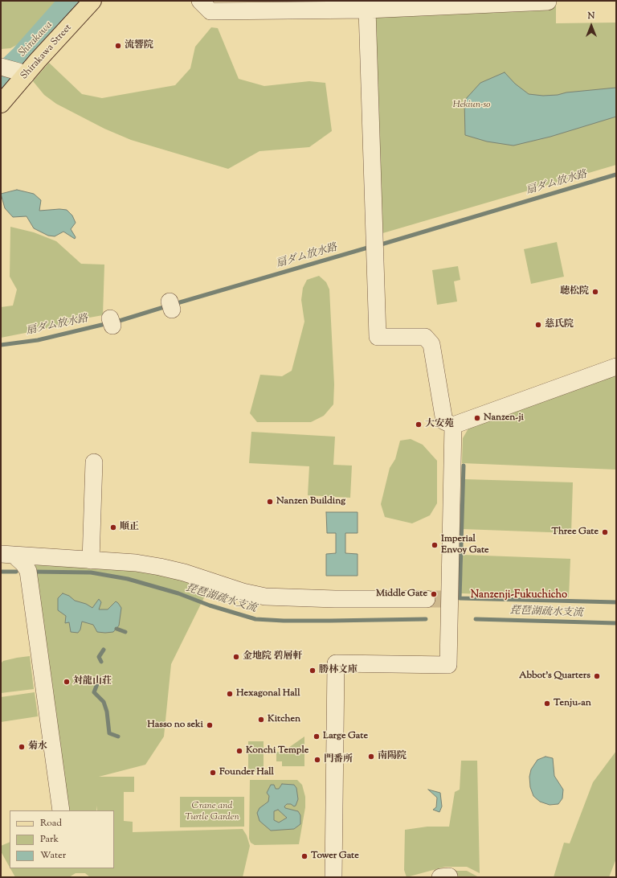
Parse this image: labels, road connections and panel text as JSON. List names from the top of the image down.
{
  "streets": {
    "main road": ["Shirakawa Street"]
  },
  "districts": ["Nanzenji-Fukuchicho"],
  "water": ["Shirakawa", "扇ダム放水路", "琵琶湖疏水支流"],
  "parks": ["Hekiun-so", "Crane and Turtle Garden"],
  "places": [
    "流響院",
    "聴松院",
    "慈氏院",
    "Nanzen-ji",
    "大安苑",
    "Nanzen Building",
    "順正",
    "Three Gate",
    "Imperial Envoy Gate",
    "Middle Gate",
    "金地院 碧層軒",
    "勝林文庫",
    "Abbot’s Quarters",
    "対龍山荘",
    "Hexagonal Hall",
    "Tenju-an",
    "Kitchen",
    "Hasso no seki",
    "Large Gate",
    "菊水",
    "Konchi Temple",
    "南陽院",
    "門番所",
    "Founder Hall",
    "Tower Gate"
  ],
  "legend": ["Road", "Park", "Water"],
  "north": "top"
}
